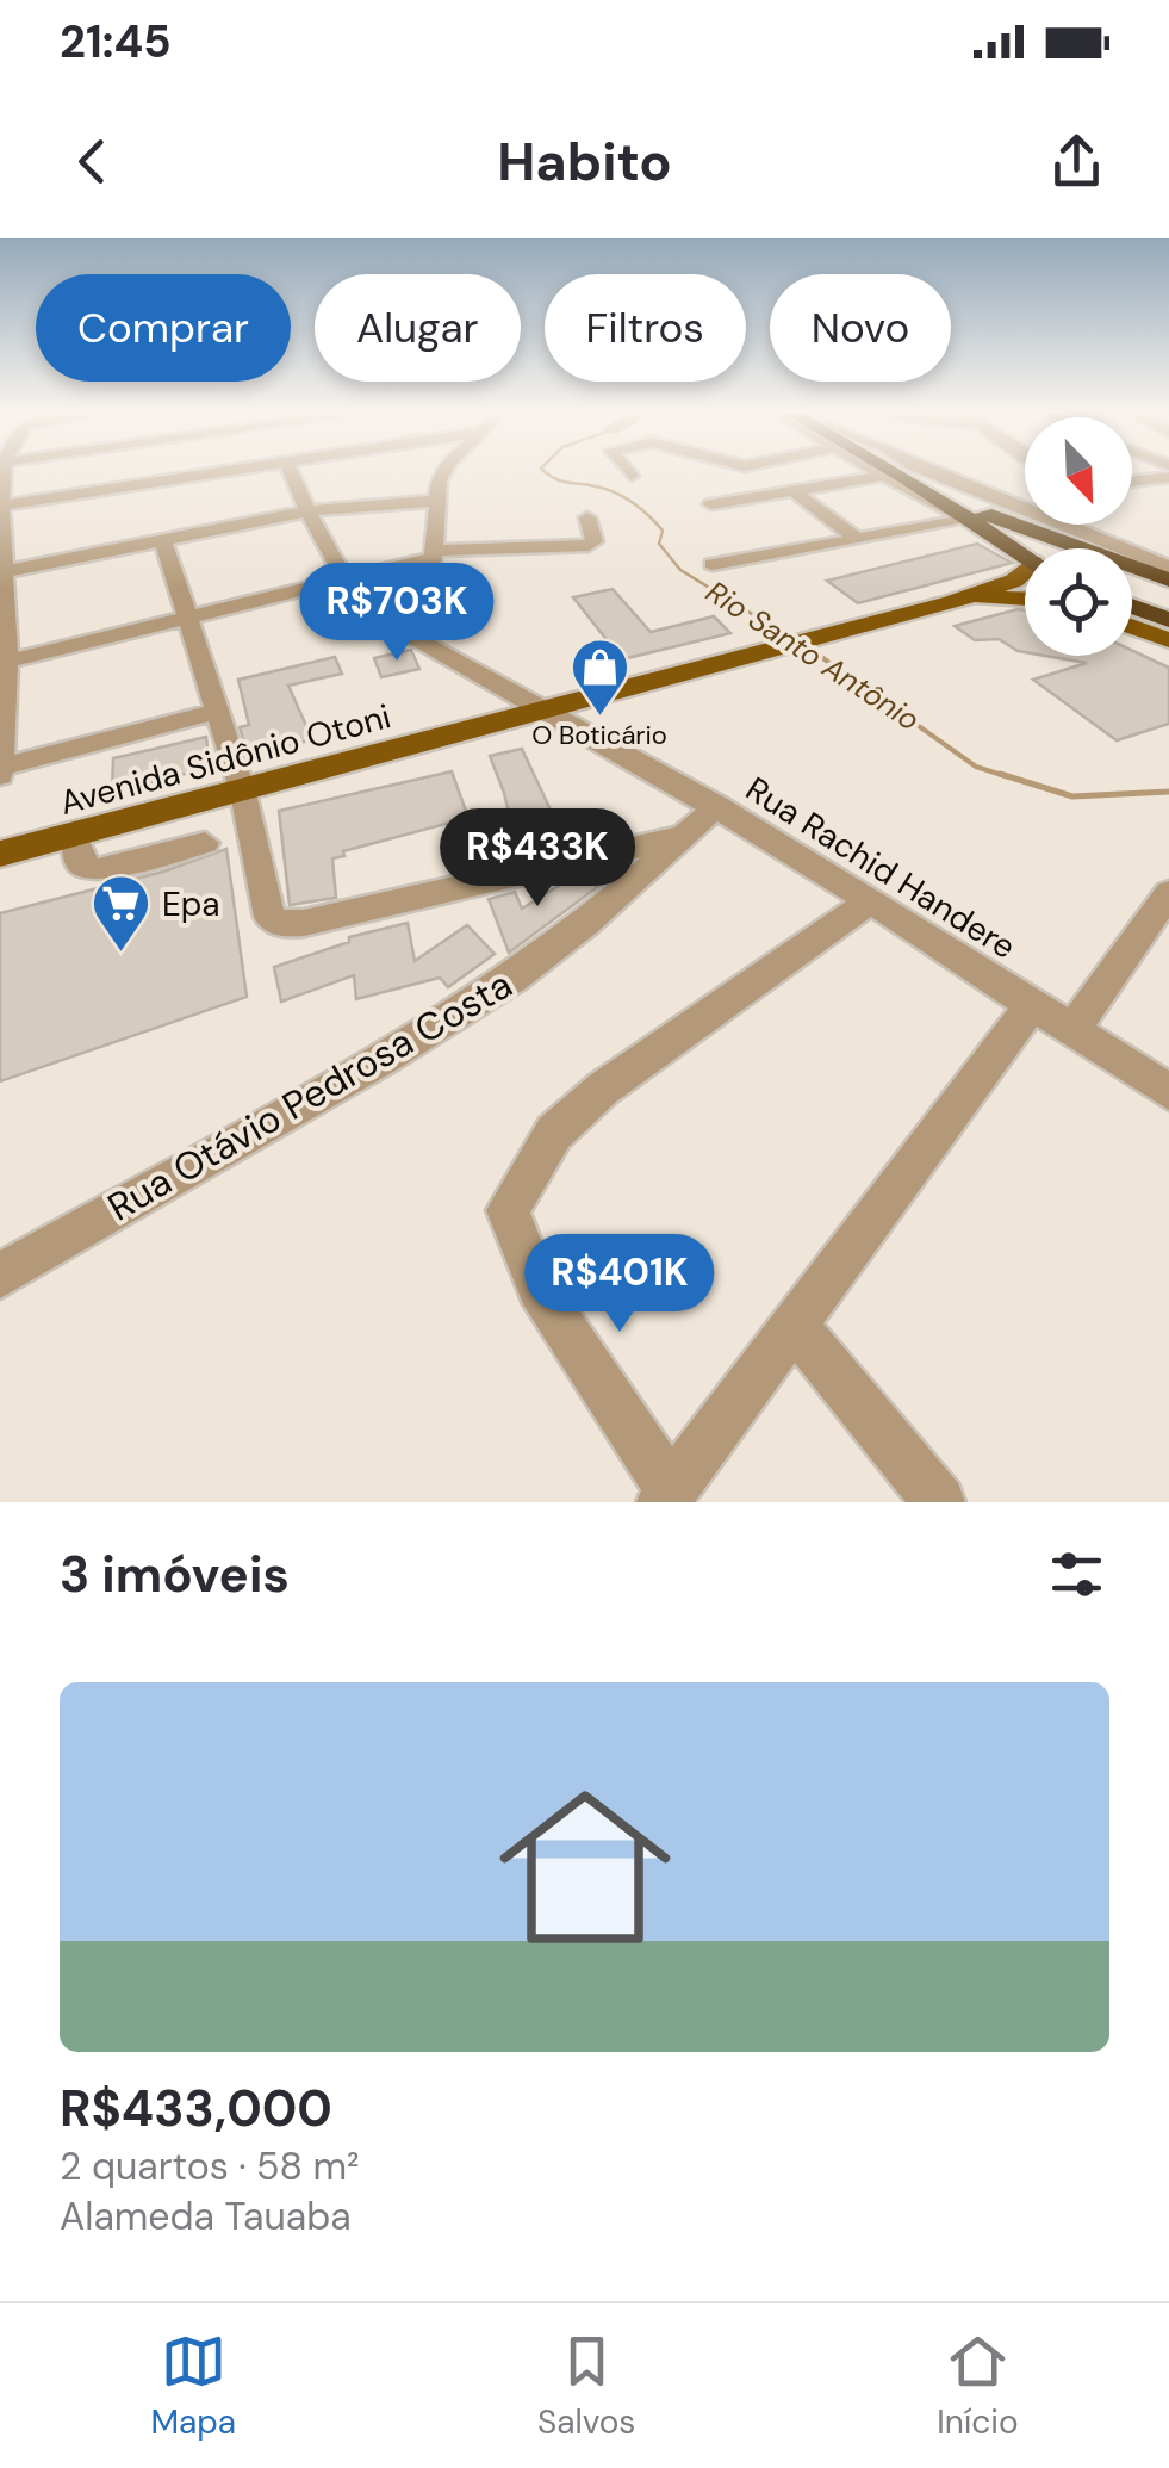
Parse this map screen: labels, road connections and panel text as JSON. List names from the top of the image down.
{
  "streets": {
    "main road": ["Avenida Sidônio Otoni"],
    "street": ["Rua Rachid Handere", "Rua Otávio Pedrosa Costa"]
  },
  "crossings": [
    ["Avenida Sidônio Otoni", "Rua Rachid Handere"],
    ["Rua Rachid Handere", "Rua Otávio Pedrosa Costa"]
  ],
  "water": ["Rio Santo Antônio"],
  "places": {
    "shop": ["O Boticário"],
    "supermarket": ["Epa"]
  },
  "north": "bottom right",
  "page": {
    "status": "21:45",
    "header": "Habito",
    "chip": [
      "Comprar",
      "Alugar",
      "Filtros",
      "Novo"
    ],
    "price": ["R$703K", "R$433K", "R$401K"],
    "heading": "3 imóveis",
    "list": [
      {
        "name": "R$433,000",
        "note": "2 quartos · 58 m² · Alameda Tauaba"
      }
    ],
    "tabs": ["Mapa", "Salvos", "Início"]
  }
}
